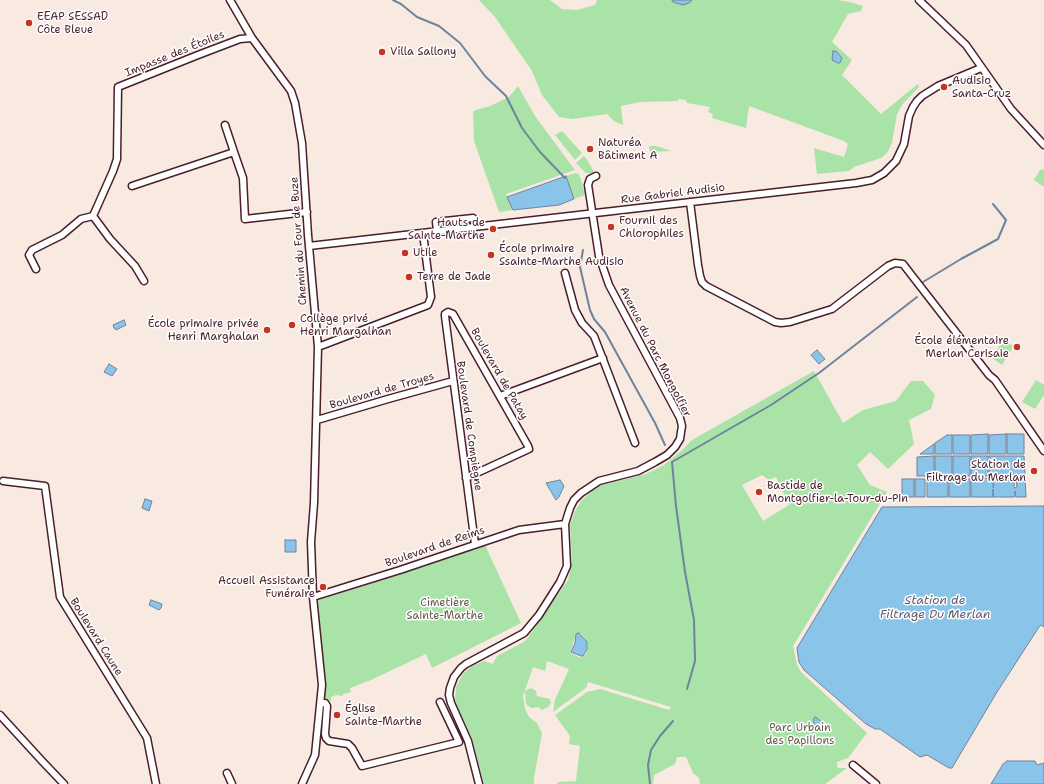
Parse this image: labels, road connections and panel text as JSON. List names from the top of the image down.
{
  "streets": {
    "street": [
      "Impasse des Étoiles",
      "Rue Gabriel Audisio",
      "Chemin du Four de Buze",
      "Avenue du Parc Mongolfier",
      "Boulevard de Patay",
      "Boulevard de Troyes",
      "Boulevard de Compiègne",
      "Boulevard de Reims",
      "Boulevard Caune"
    ]
  },
  "crossings": [
    ["Impasse des Étoiles", "Chemin du Four de Buze"],
    ["Rue Gabriel Audisio", "Chemin du Four de Buze"],
    ["Rue Gabriel Audisio", "Avenue du Parc Mongolfier"],
    ["Chemin du Four de Buze", "Boulevard de Troyes"],
    ["Chemin du Four de Buze", "Boulevard de Reims"],
    ["Avenue du Parc Mongolfier", "Boulevard de Reims"],
    ["Boulevard de Patay", "Boulevard de Compiègne"],
    ["Boulevard de Troyes", "Boulevard de Compiègne"],
    ["Boulevard de Compiègne", "Boulevard de Reims"]
  ],
  "water": ["Station de Filtrage Du Merlan"],
  "parks": ["Cimetière Sainte-Marthe", "Parc Urbain des Papillons"],
  "places": [
    "EEAP SESSAD Côte Bleue",
    "Villa Sallony",
    "Audisio Santa-Cruz",
    "Naturéa Bâtiment A",
    "Fournil des Chlorophiles",
    "Hauts de Sainte-Marthe",
    "Utile",
    "École primaire Ssainte-Marthe Audisio",
    "Terre de Jade",
    "Collège privé Henri Margalhan",
    "École primaire privée Henri Marghalan",
    "École élémentaire Merlan Cerisaie",
    "Station de Filtrage du Merlan",
    "Bastide de Montgolfier-la-Tour-du-Pin",
    "Accueil Assistance Funéraire",
    "Église Sainte-Marthe"
  ]
}
